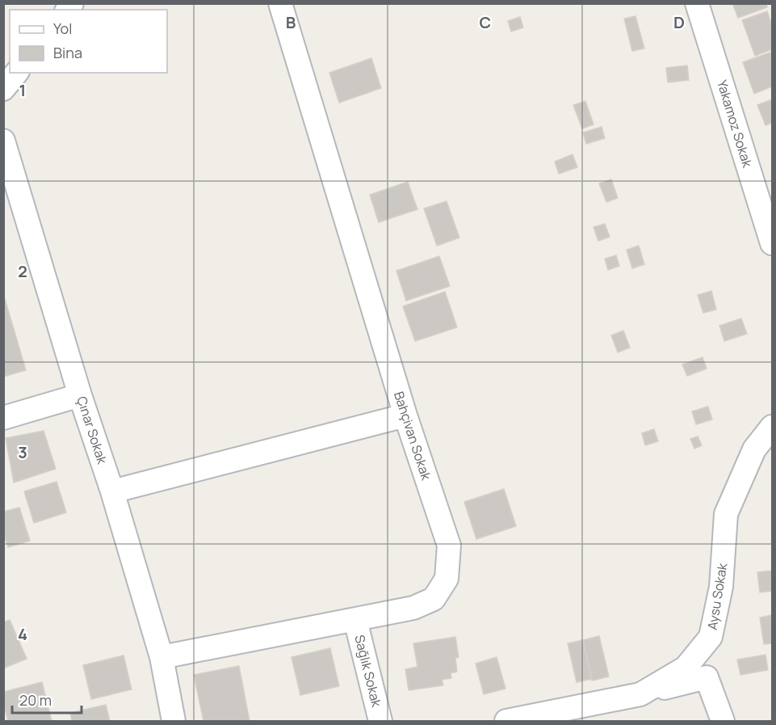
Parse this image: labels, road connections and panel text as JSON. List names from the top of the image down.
{
  "streets": {
    "street": [
      "Yakamoz Sokak",
      "Çınar Sokak",
      "Bahçivan Sokak",
      "Aysu Sokak",
      "Sağlık Sokak"
    ]
  },
  "crossings": [
    ["Çınar Sokak", "Bahçivan Sokak"],
    ["Bahçivan Sokak", "Sağlık Sokak"]
  ],
  "legend": ["Yol", "Bina"],
  "scale_bar": "20 m",
  "grid": {
    "columns": ["B", "C", "D"],
    "rows": [
      "1",
      "2",
      "3",
      "4"
    ]
  }
}
